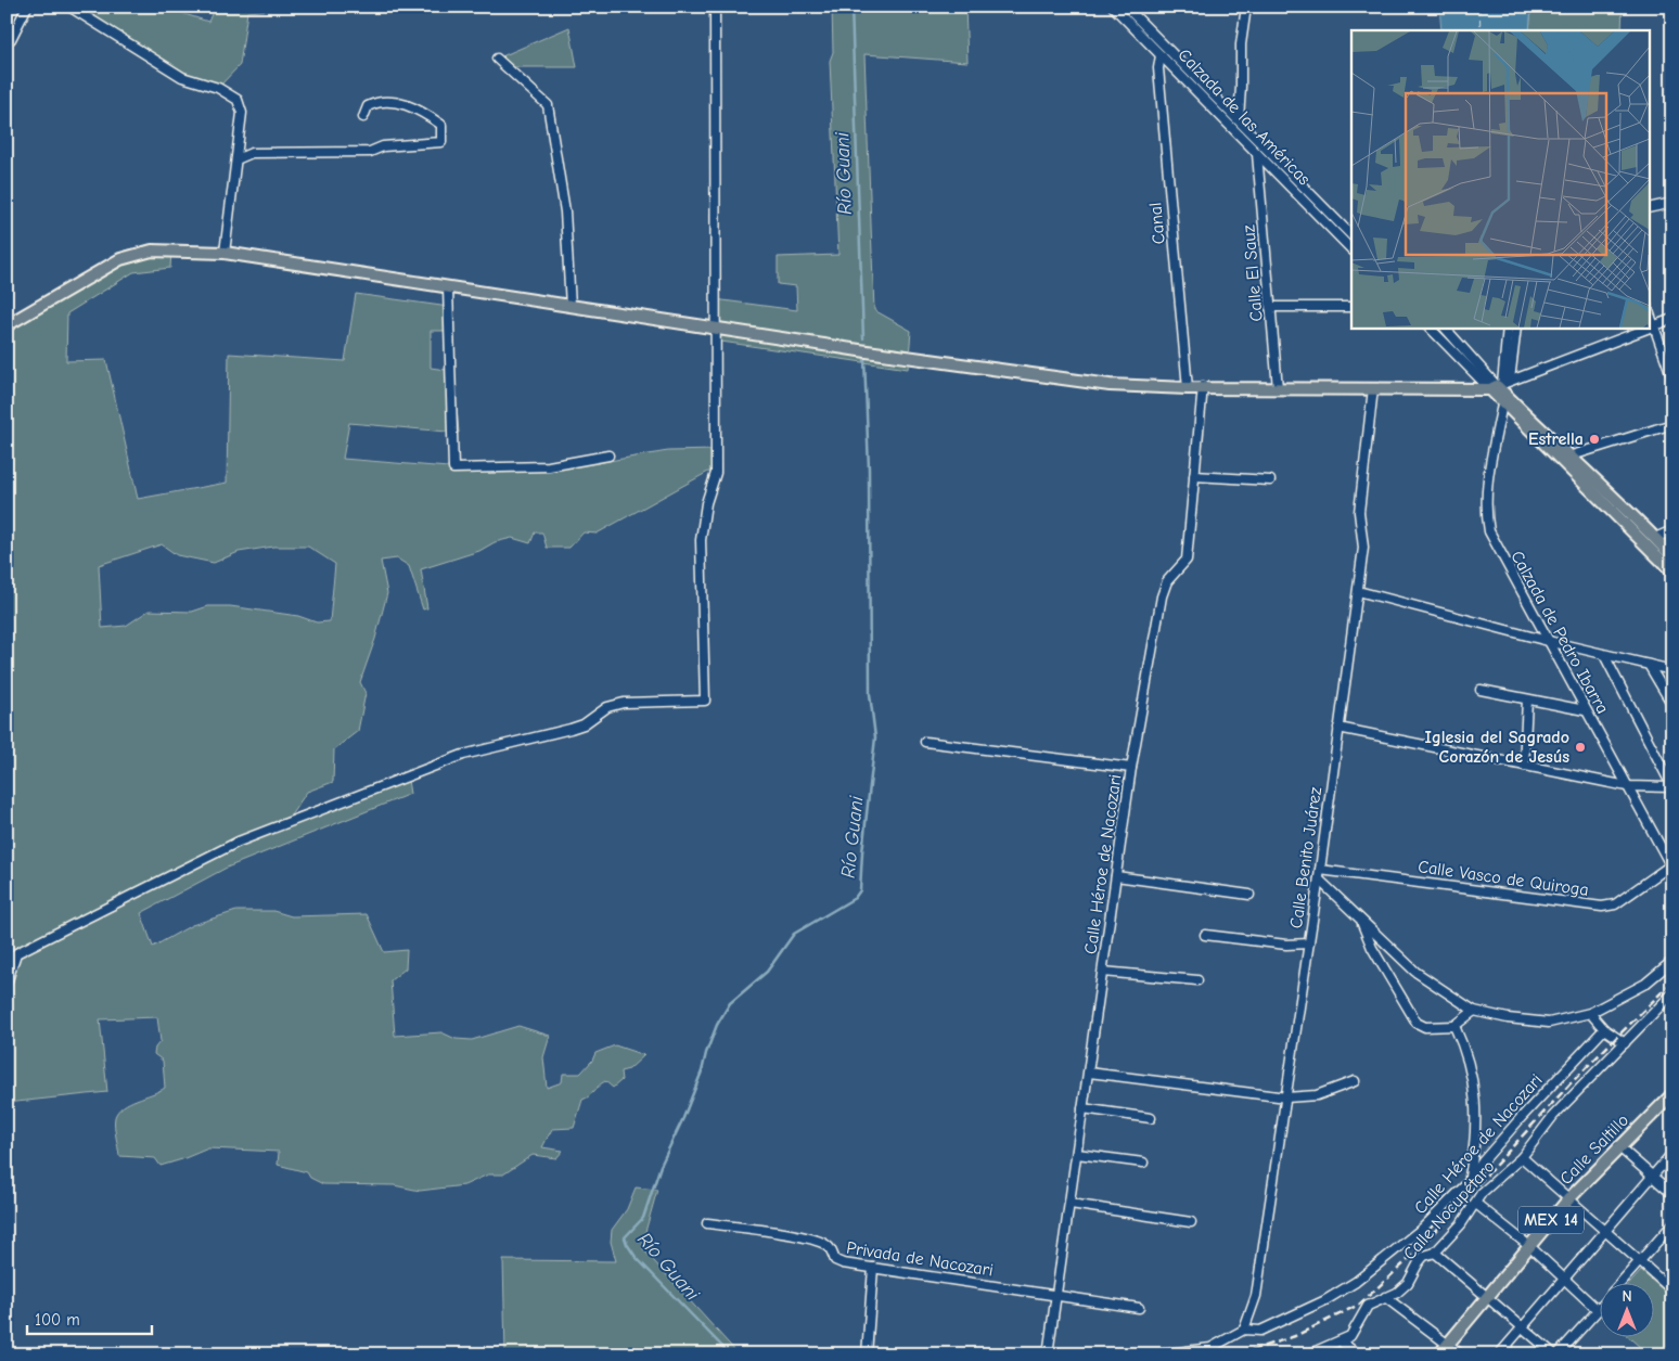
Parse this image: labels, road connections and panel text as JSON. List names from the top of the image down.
{
  "streets": {
    "main road": ["Calle Saltillo", "MEX 14"],
    "street": [
      "Calzada de las Américas",
      "Canal",
      "Calle El Sauz",
      "Calzada de Pedro Ibarra",
      "Calle Benito Juárez",
      "Calle Héroe de Nacozari",
      "Calle Vasco de Quiroga",
      "Calle Nocupétaro",
      "Privada de Nacozari"
    ]
  },
  "crossings": [
    ["Calzada de las Américas", "Canal"],
    ["Calzada de las Américas", "Calle El Sauz"],
    ["Calzada de Pedro Ibarra", "Calle Vasco de Quiroga"],
    ["Calle Benito Juárez", "Calle Héroe de Nacozari"],
    ["Calle Benito Juárez", "Calle Vasco de Quiroga"],
    ["Calle Héroe de Nacozari", "Privada de Nacozari"]
  ],
  "water": ["Río Guani"],
  "places": ["Estrella", "Iglesia del Sagrado Corazón de Jesús"],
  "scale_bar": "100 m",
  "north": "top"
}
